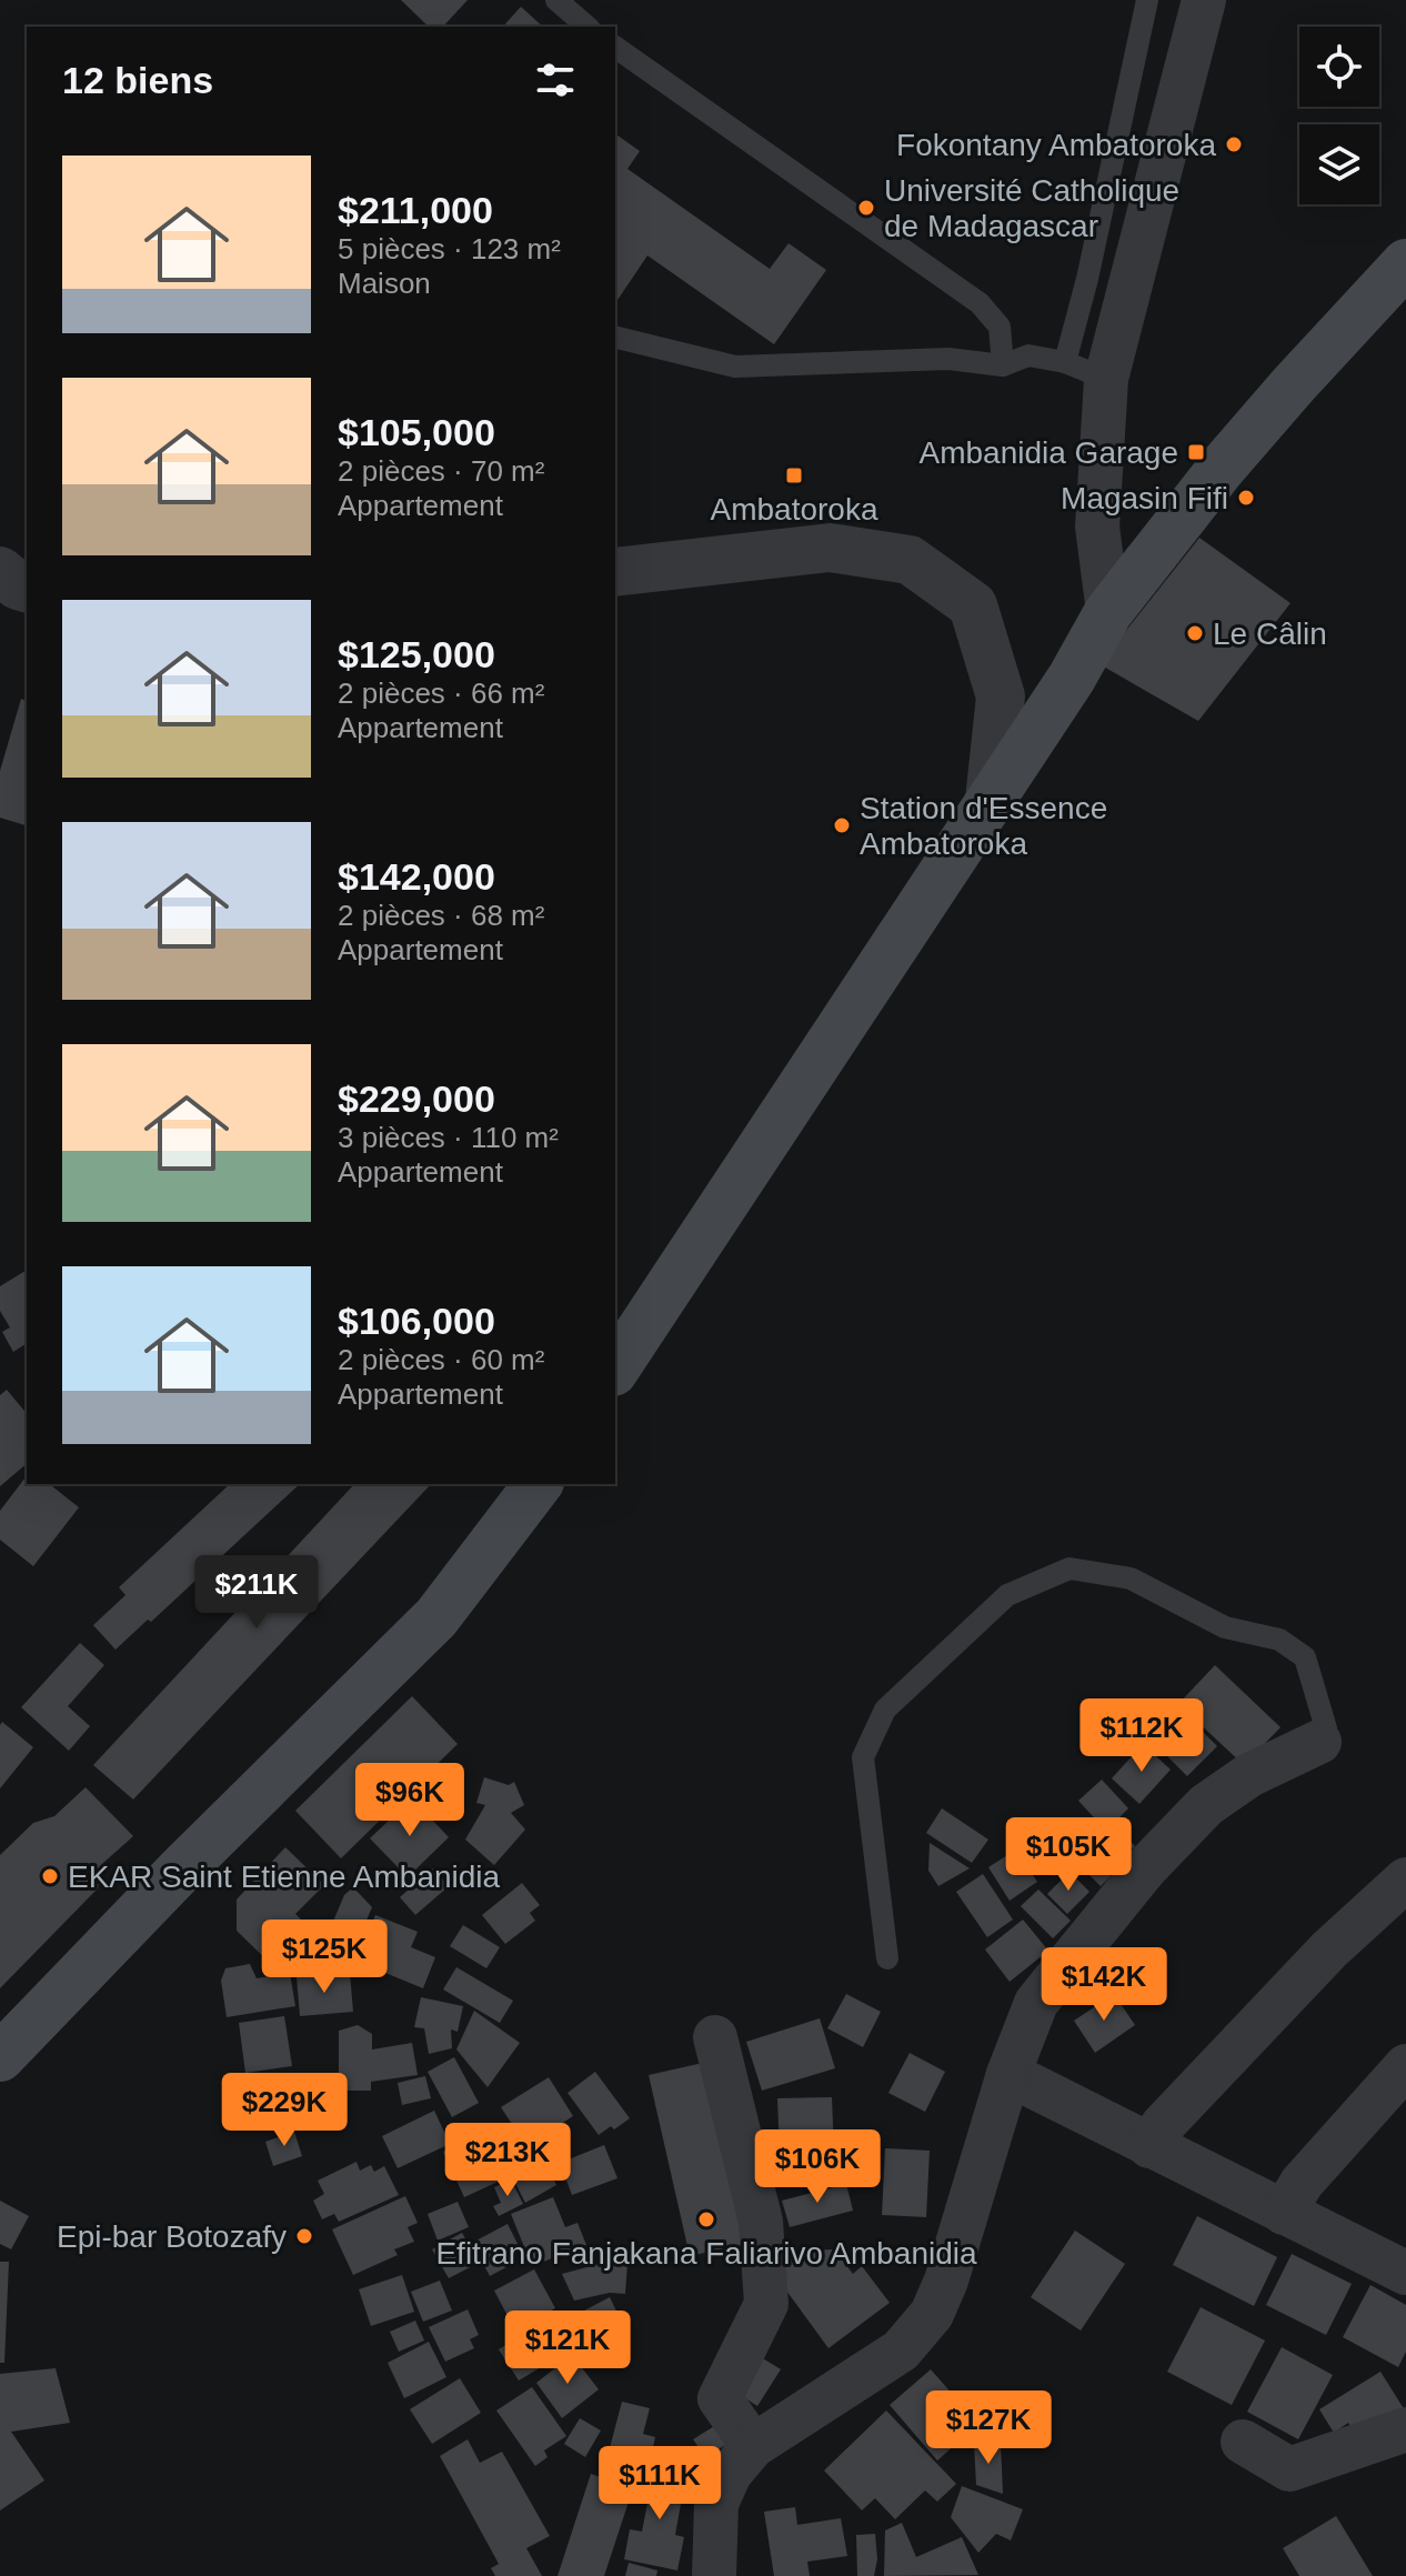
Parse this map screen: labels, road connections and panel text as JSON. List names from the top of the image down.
{
  "places": {
    "other": [
      "Fokontany Ambatoroka",
      "Université Catholique de Madagascar",
      "Magasin Fifi",
      "Le Câlin",
      "Station d'Essence Ambatoroka",
      "EKAR Saint Etienne Ambanidia",
      "Efitrano Fanjakana Faliarivo Ambanidia",
      "Epi-bar Botozafy"
    ],
    "transit": ["Ambanidia Garage", "Ambatoroka"]
  },
  "page": {
    "heading": "12 biens",
    "list": [
      {
        "name": "$211,000",
        "note": "5 pièces · 123 m² · Maison"
      },
      {
        "name": "$105,000",
        "note": "2 pièces · 70 m² · Appartement"
      },
      {
        "name": "$125,000",
        "note": "2 pièces · 66 m² · Appartement"
      },
      {
        "name": "$142,000",
        "note": "2 pièces · 68 m² · Appartement"
      },
      {
        "name": "$229,000",
        "note": "3 pièces · 110 m² · Appartement"
      },
      {
        "name": "$106,000",
        "note": "2 pièces · 60 m² · Appartement"
      }
    ],
    "price": [
      "$211K",
      "$112K",
      "$96K",
      "$105K",
      "$125K",
      "$142K",
      "$229K",
      "$213K",
      "$106K",
      "$121K",
      "$127K",
      "$111K"
    ]
  }
}
